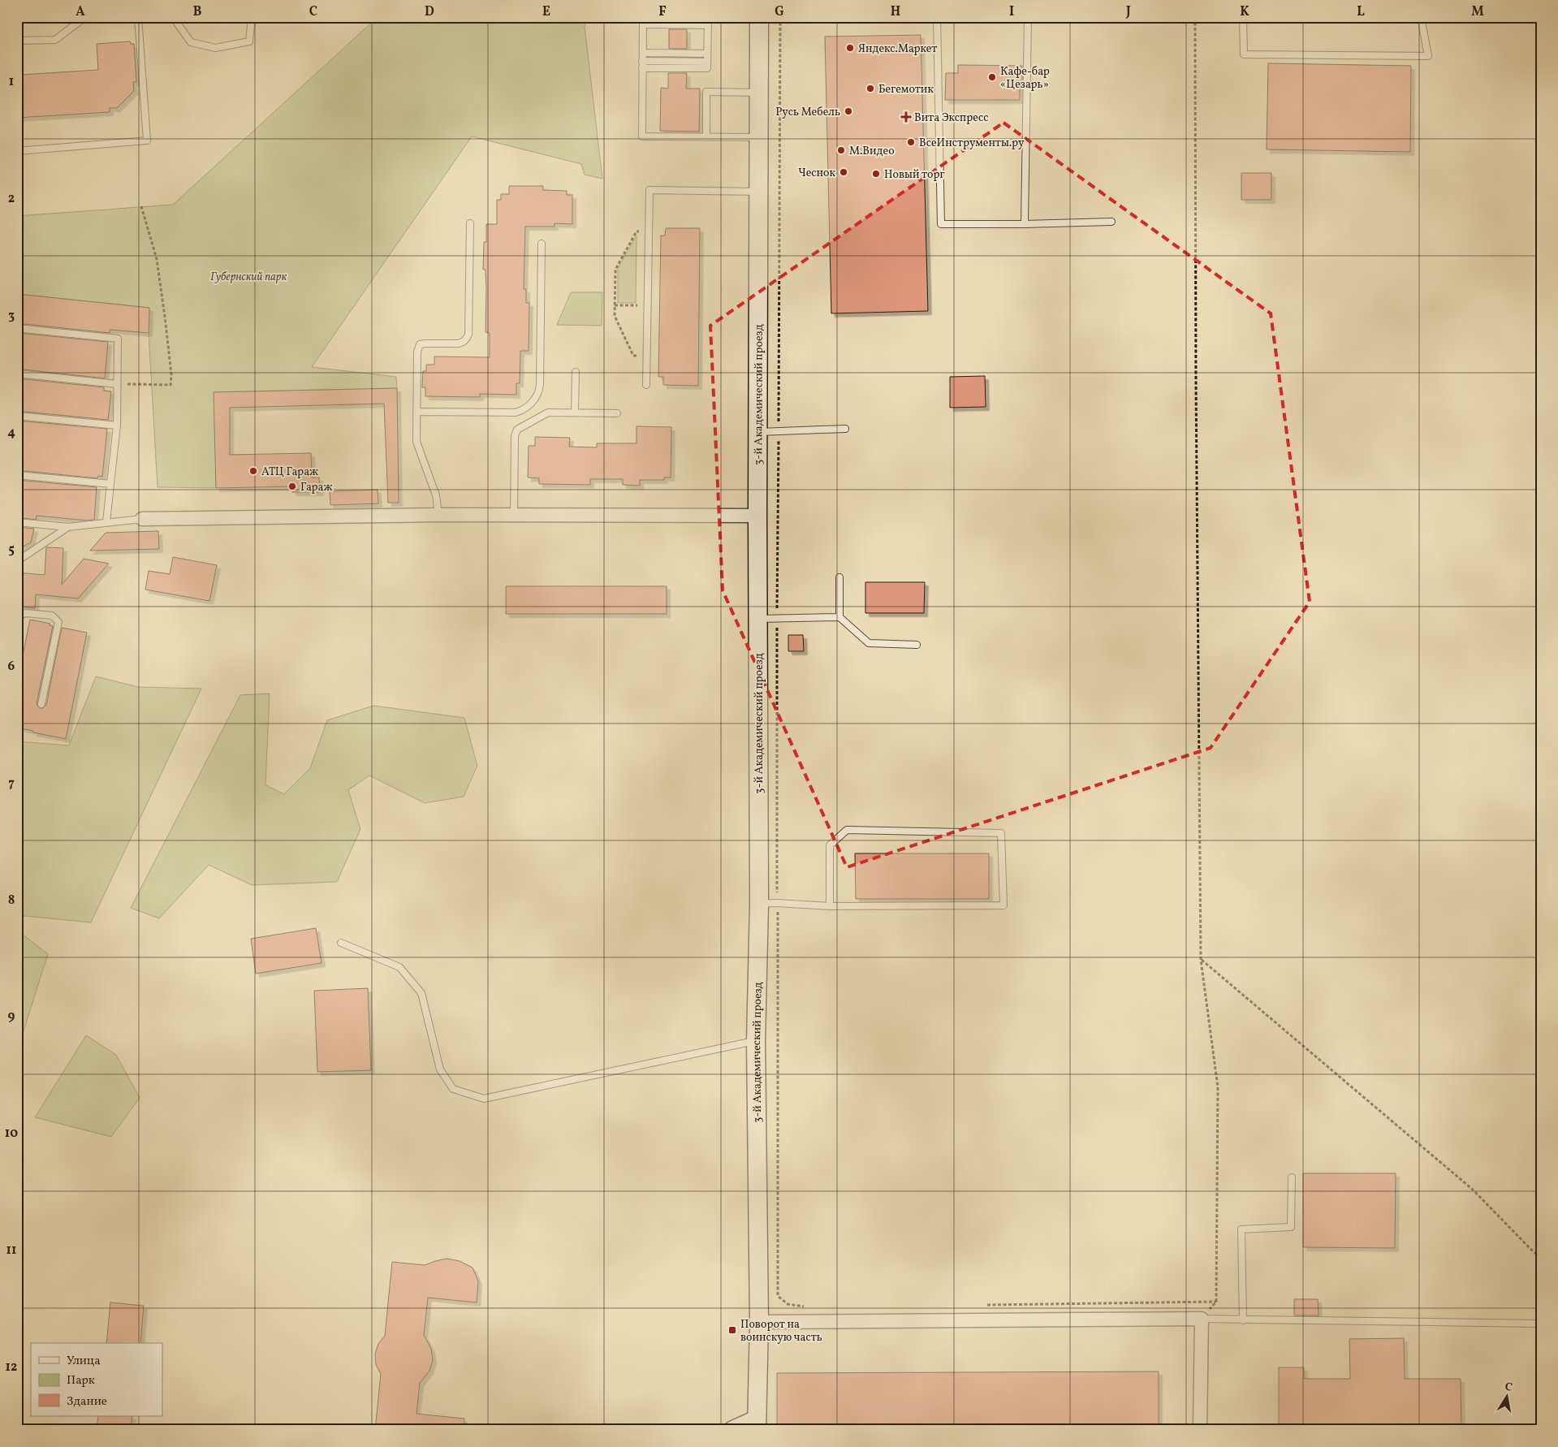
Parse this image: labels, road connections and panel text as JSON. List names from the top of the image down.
{
  "streets": {
    "street": ["3-й Академический проезд"]
  },
  "parks": ["Губернский парк"],
  "places": {
    "other": [
      "Яндекс.Маркет",
      "Кафе-бар «Цезарь»",
      "Бегемотик",
      "Русь Мебель",
      "ВсеИнструменты.ру",
      "М.Видео",
      "Чеснок",
      "Новый торг",
      "АТЦ Гараж",
      "Гараж"
    ],
    "health": ["Вита Экспресс"],
    "transit": ["Поворот на воинскую часть"]
  },
  "legend": ["Улица", "Парк", "Здание"],
  "north": "top",
  "grid": {
    "columns": [
      "A",
      "B",
      "C",
      "D",
      "E",
      "F",
      "G",
      "H",
      "I",
      "J",
      "K",
      "L",
      "M"
    ],
    "rows": [
      "1",
      "2",
      "3",
      "4",
      "5",
      "6",
      "7",
      "8",
      "9",
      "10",
      "11",
      "12"
    ]
  }
}
